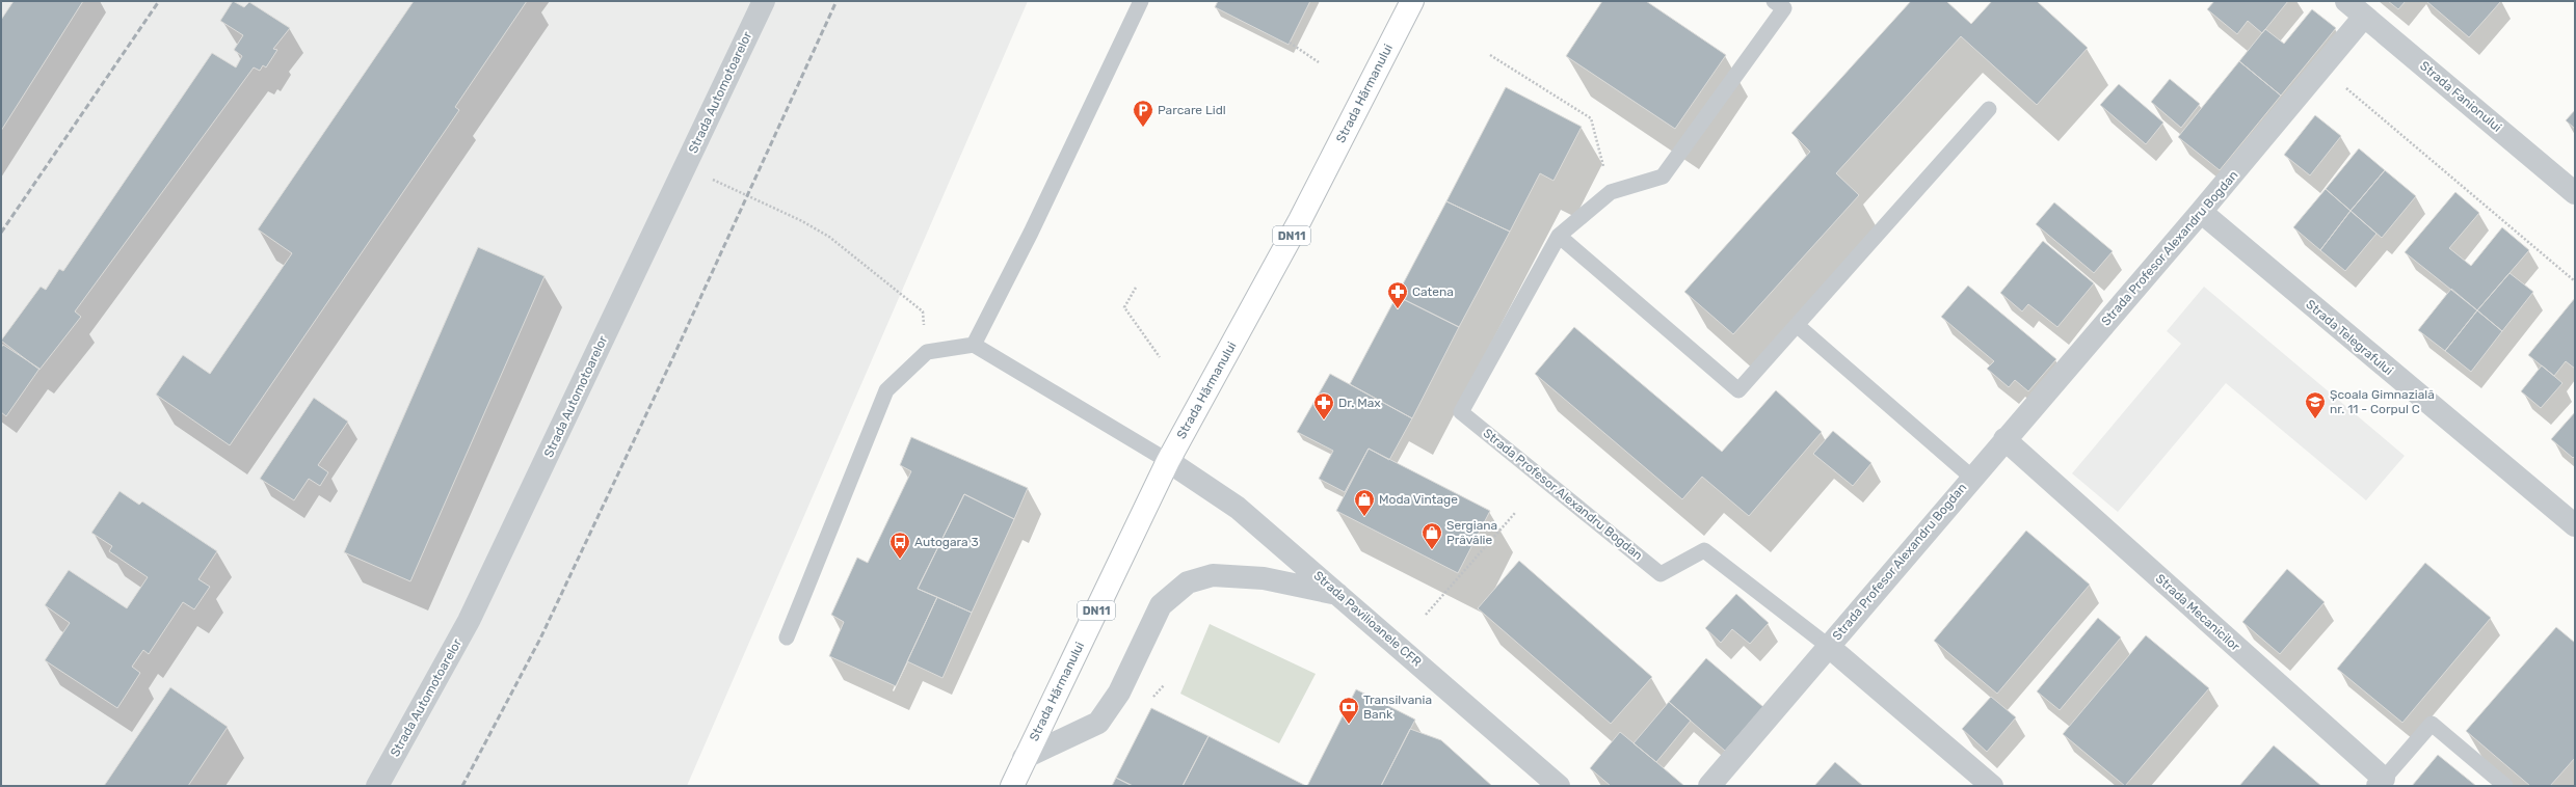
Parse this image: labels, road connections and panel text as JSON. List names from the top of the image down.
{
  "streets": {
    "main road": ["Strada Hărmanului", "DN11"],
    "street": [
      "Strada Automotoarelor",
      "Strada Fanionului",
      "Strada Profesor Alexandru Bogdan",
      "Strada Telegrafului",
      "Strada Mecanicilor",
      "Strada Pavilioanele CFR"
    ]
  },
  "crossings": [
    ["Strada Hărmanului", "Strada Pavilioanele CFR"],
    ["Strada Fanionului", "Strada Profesor Alexandru Bogdan"],
    ["Strada Profesor Alexandru Bogdan", "Strada Telegrafului"],
    ["Strada Profesor Alexandru Bogdan", "Strada Mecanicilor"]
  ],
  "places": {
    "parking": ["Parcare Lidl"],
    "pharmacy": ["Catena", "Dr. Max"],
    "school or university": ["Școala Gimnazială nr. 11 - Corpul C"],
    "shop": ["Moda Vintage", "Sergiana Prăvălie"],
    "bus stop": ["Autogara 3"],
    "bank": ["Transilvania Bank"]
  }
}
